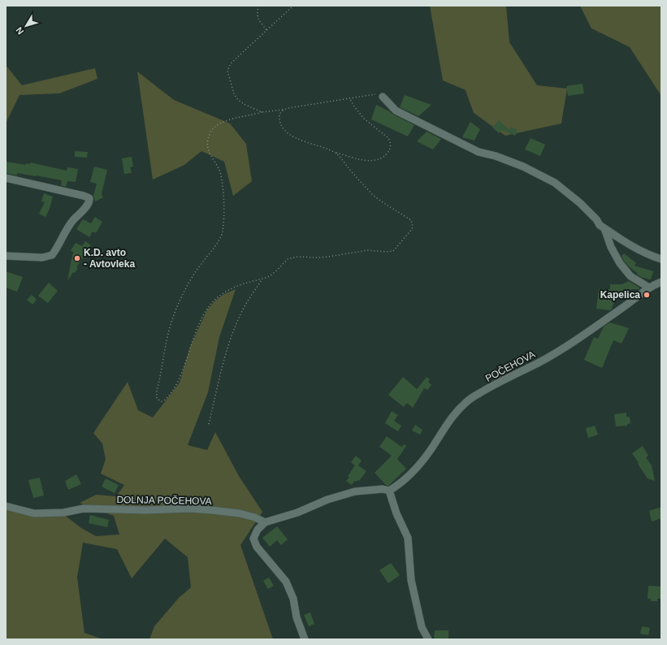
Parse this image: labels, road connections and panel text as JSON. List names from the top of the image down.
{
  "streets": {
    "street": ["POČEHOVA", "DOLNJA POČEHOVA"]
  },
  "places": ["K.D. avto - Avtovleka", "Kapelica"],
  "north": "bottom left"
}
